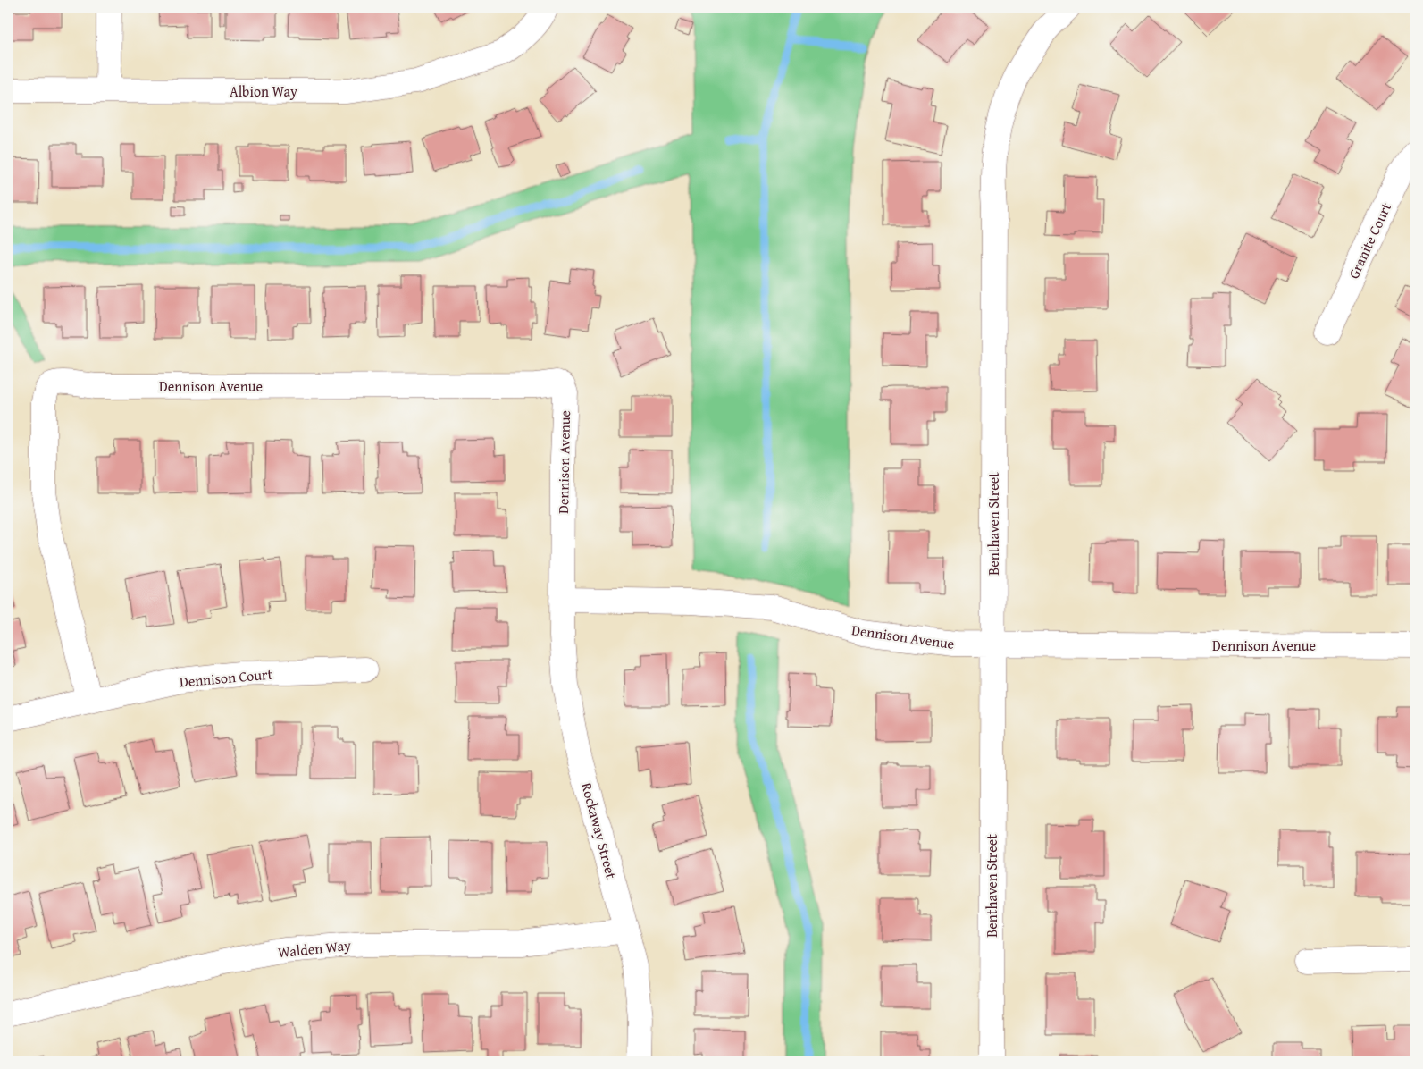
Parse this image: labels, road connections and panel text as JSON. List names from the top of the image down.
{
  "streets": {
    "street": [
      "Albion Way",
      "Granite Court",
      "Dennison Avenue",
      "Benthaven Street",
      "Dennison Court",
      "Rockaway Street",
      "Walden Way"
    ]
  },
  "crossings": [
    ["Dennison Avenue", "Benthaven Street"],
    ["Dennison Avenue", "Dennison Court"],
    ["Dennison Avenue", "Rockaway Street"],
    ["Rockaway Street", "Walden Way"]
  ]
}
